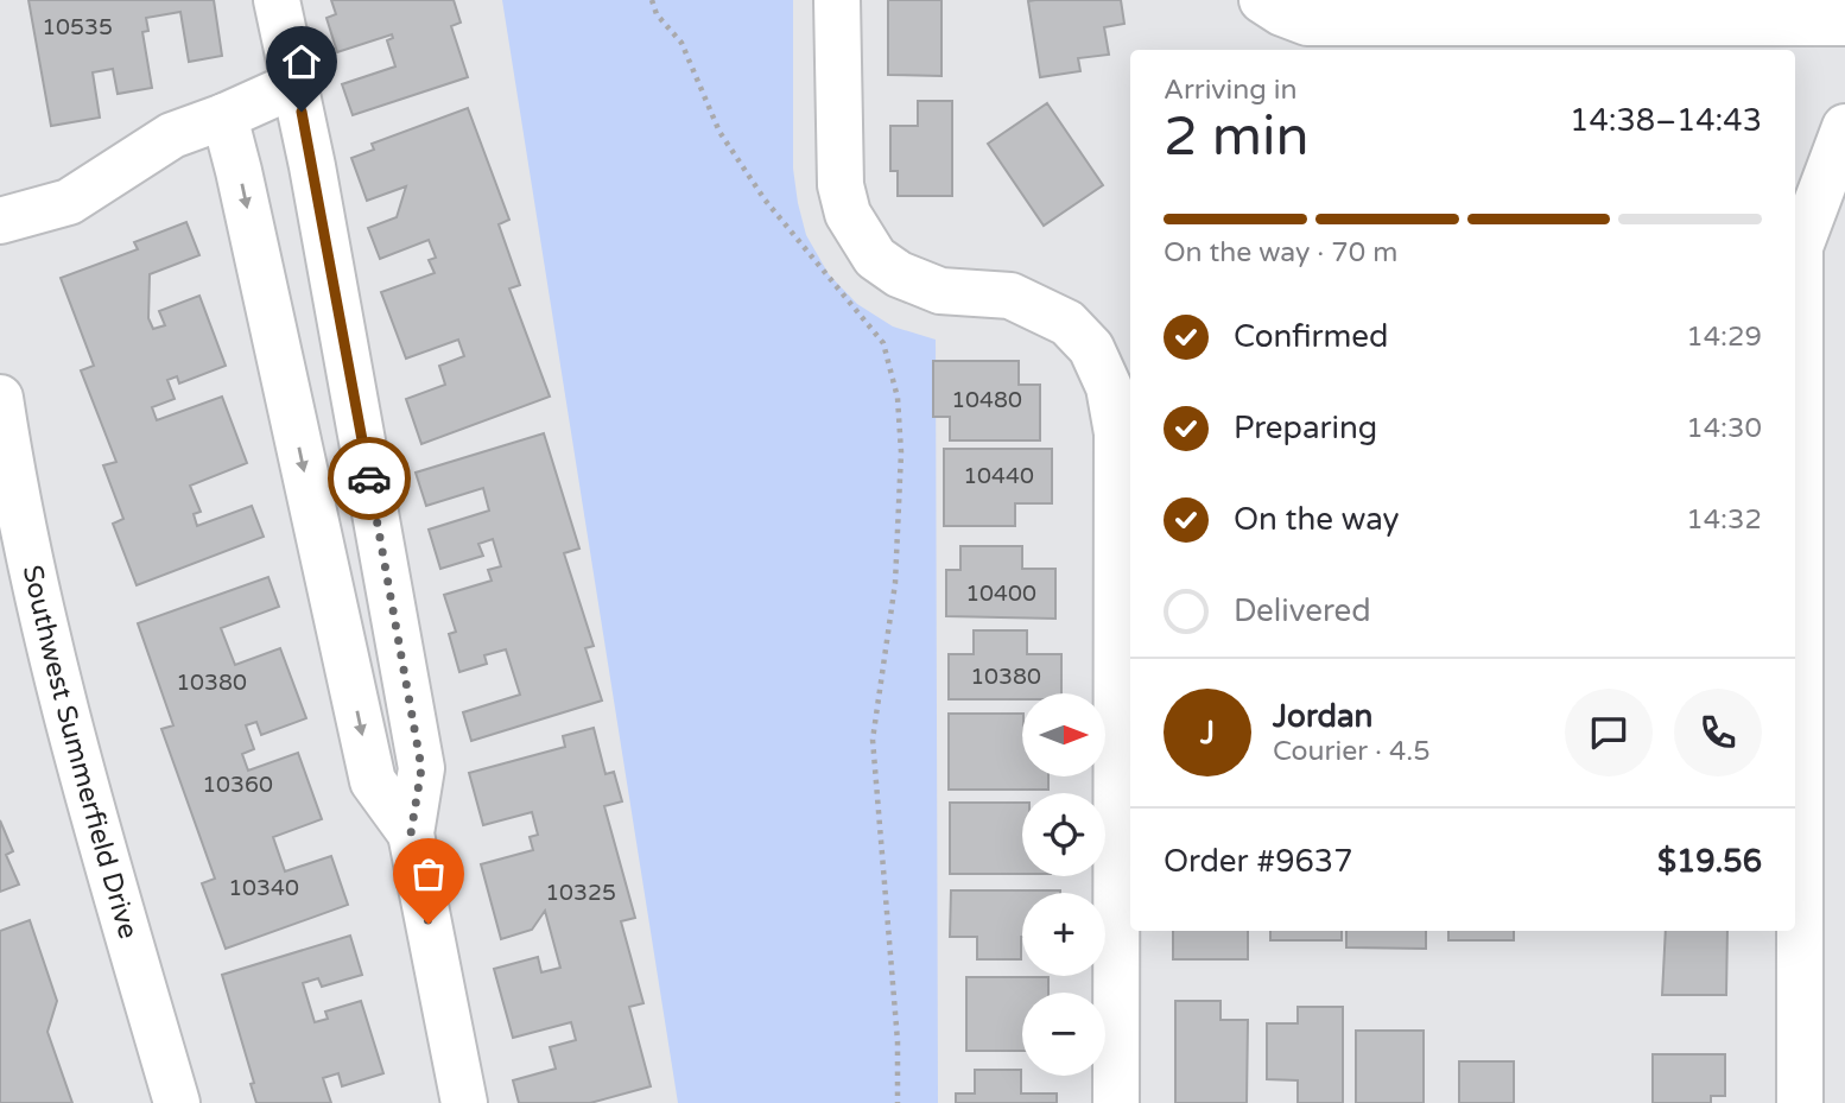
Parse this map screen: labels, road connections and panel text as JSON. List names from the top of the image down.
{
  "streets": {
    "street": ["Southwest Summerfield Drive"]
  },
  "house_numbers": [
    "10535",
    "10480",
    "10440",
    "10400",
    "10380",
    "10380",
    "10360",
    "10340",
    "10325"
  ],
  "north": "right",
  "page": {
    "heading": ["2 min", "Arriving in", "14:38–14:43"],
    "panel": [
      "Jordan",
      "Courier · 4.5",
      "Order #9637",
      "$19.56"
    ],
    "bar": "On the way · 70 m",
    "list": [
      ["Confirmed", "14:29"],
      ["Preparing", "14:30"],
      ["On the way", "14:32"],
      "Delivered"
    ],
    "round": "J",
    "map_buttons": ["+", "−"]
  }
}
